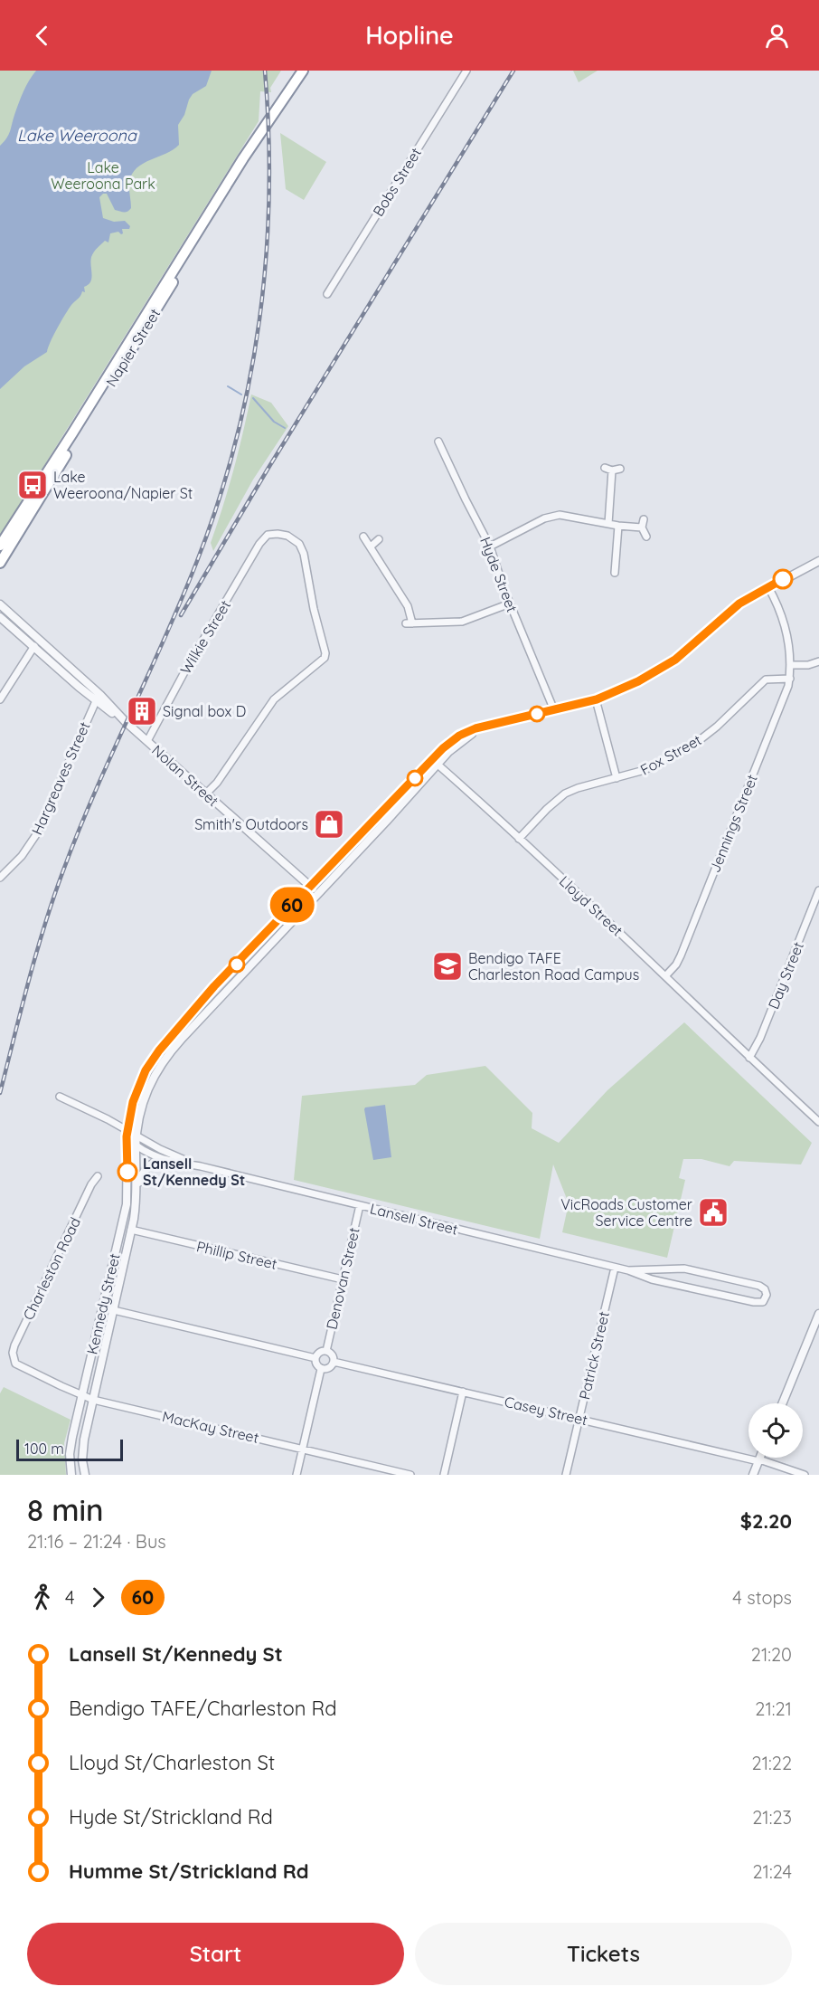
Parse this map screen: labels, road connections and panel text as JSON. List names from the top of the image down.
{
  "streets": {
    "highway": ["Napier Street"],
    "street": [
      "Bobs Street",
      "Hyde Street",
      "Wilkie Street",
      "Fox Street",
      "Nolan Street",
      "Hargreaves Street",
      "Jennings Street",
      "Lloyd Street",
      "Day Street",
      "Lansell Street",
      "Phillip Street",
      "Charleston Road",
      "Denovan Street",
      "Kennedy Street",
      "Patrick Street",
      "Casey Street",
      "MacKay Street"
    ]
  },
  "crossings": [
    ["Wilkie Street", "Nolan Street"],
    ["Fox Street", "Jennings Street"],
    ["Fox Street", "Lloyd Street"],
    ["Nolan Street", "Hargreaves Street"],
    ["Jennings Street", "Lloyd Street"],
    ["Lloyd Street", "Day Street"],
    ["Lansell Street", "Denovan Street"],
    ["Lansell Street", "Kennedy Street"],
    ["Lansell Street", "Patrick Street"],
    ["Phillip Street", "Denovan Street"],
    ["Phillip Street", "Kennedy Street"],
    ["Charleston Road", "MacKay Street"],
    ["Denovan Street", "Casey Street"],
    ["Kennedy Street", "MacKay Street"],
    ["Patrick Street", "Casey Street"]
  ],
  "water": ["Lake Weeroona"],
  "parks": ["Lake Weeroona Park"],
  "places": {
    "bus stop": ["Lake Weeroona/Napier St"],
    "building": ["Signal box D"],
    "shop": ["Smith's Outdoors"],
    "school or university": ["Bendigo TAFE Charleston Road Campus"],
    "other": ["Lansell St/Kennedy St"],
    "public building": ["VicRoads Customer Service Centre"]
  },
  "lines": ["bus line 60"],
  "scale_bar": "100 m",
  "page": {
    "header": "Hopline",
    "on_map": "60",
    "scale": "100 m",
    "heading": ["8 min", "21:16 – 21:24 · Bus", "$2.20"],
    "legs": ["4", "60", "4 stops"],
    "list": [
      {
        "name": "Lansell St/Kennedy St",
        "value": "21:20"
      },
      {
        "name": "Bendigo TAFE/Charleston Rd",
        "value": "21:21"
      },
      {
        "name": "Lloyd St/Charleston St",
        "value": "21:22"
      },
      {
        "name": "Hyde St/Strickland Rd",
        "value": "21:23"
      },
      {
        "name": "Humme St/Strickland Rd",
        "value": "21:24"
      }
    ],
    "buttons": ["Start", "Tickets"]
  }
}
